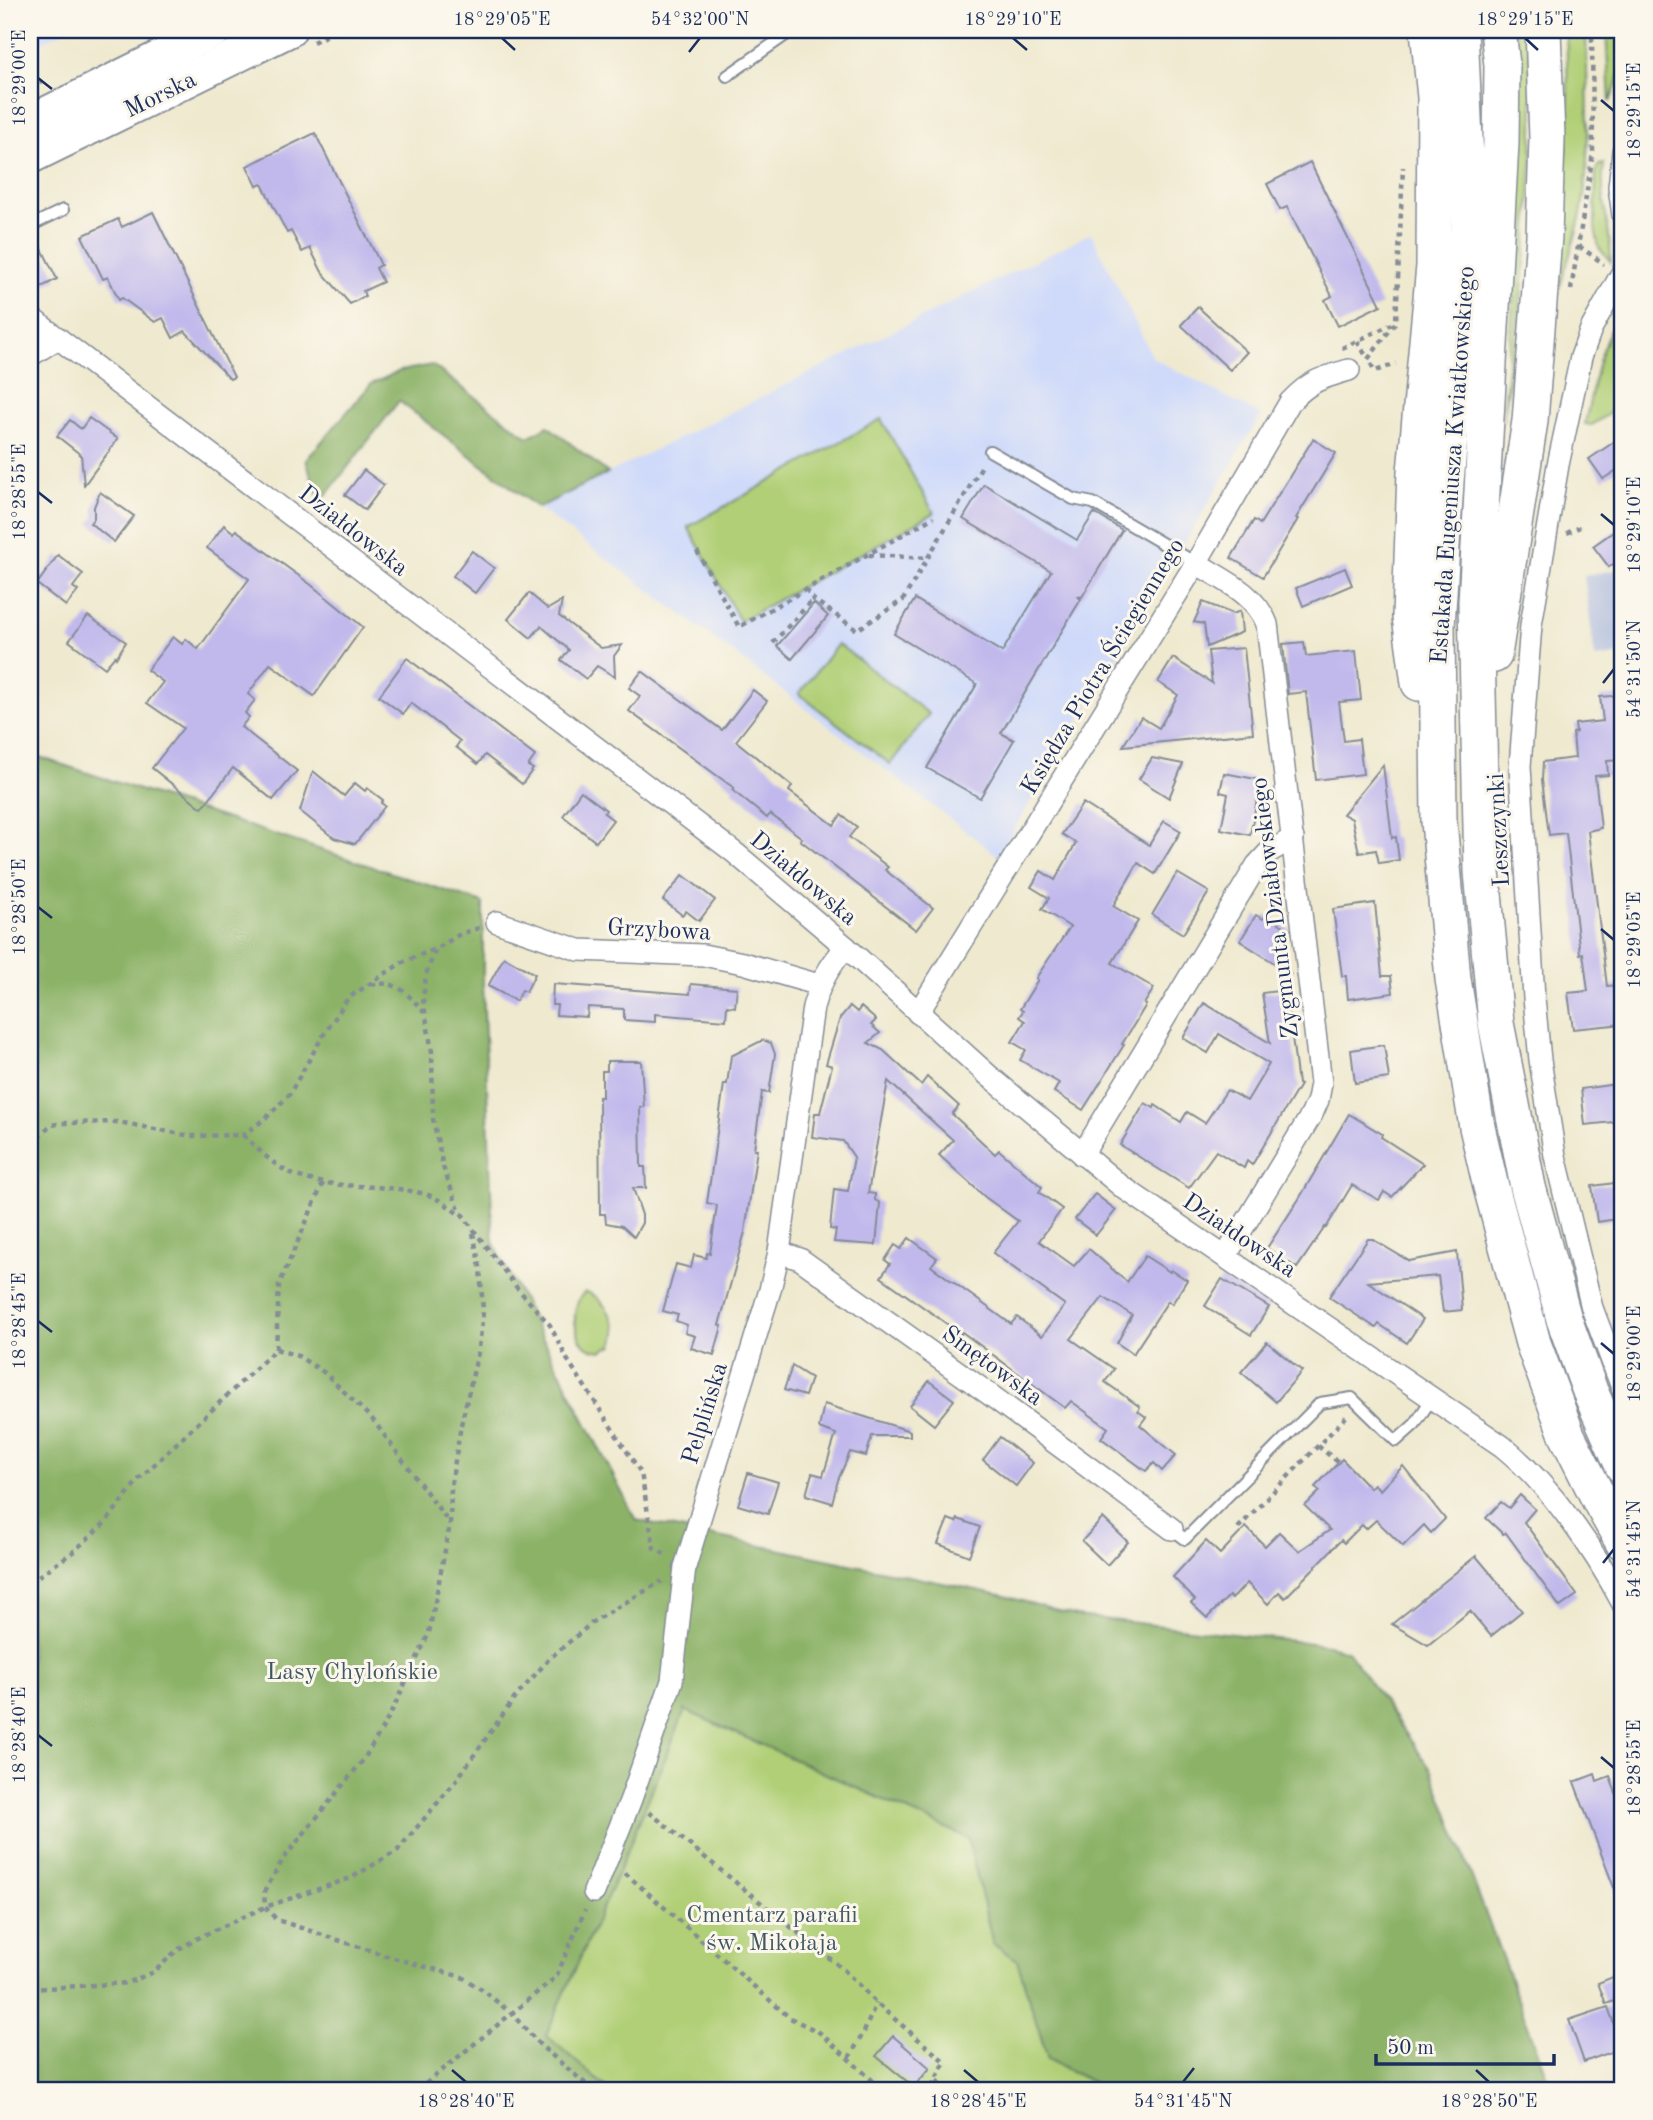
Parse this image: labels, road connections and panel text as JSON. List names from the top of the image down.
{
  "streets": {
    "highway": ["Estakada Eugeniusza Kwiatkowskiego"],
    "main road": ["Morska"],
    "street": [
      "Działdowska",
      "Księdza Piotra Ściegiennego",
      "Leszczynki",
      "Zygmunta Działowskiego",
      "Grzybowa",
      "Smętowska",
      "Pelplińska"
    ]
  },
  "crossings": [
    ["Działdowska", "Księdza Piotra Ściegiennego"],
    ["Działdowska", "Zygmunta Działowskiego"],
    ["Działdowska", "Pelplińska"],
    ["Księdza Piotra Ściegiennego", "Zygmunta Działowskiego"],
    ["Grzybowa", "Pelplińska"],
    ["Smętowska", "Pelplińska"]
  ],
  "parks": ["Lasy Chylońskie", "Cmentarz parafii św. Mikołaja"],
  "scale_bar": "50 m",
  "coordinates": [
    "18°29'05\"E",
    "54°32'00\"N",
    "18°29'10\"E",
    "18°29'15\"E",
    "18°29'00\"E",
    "18°28'55\"E",
    "54°31'50\"N",
    "18°28'50\"E",
    "18°28'45\"E",
    "54°31'45\"N",
    "18°28'40\"E"
  ]
}
